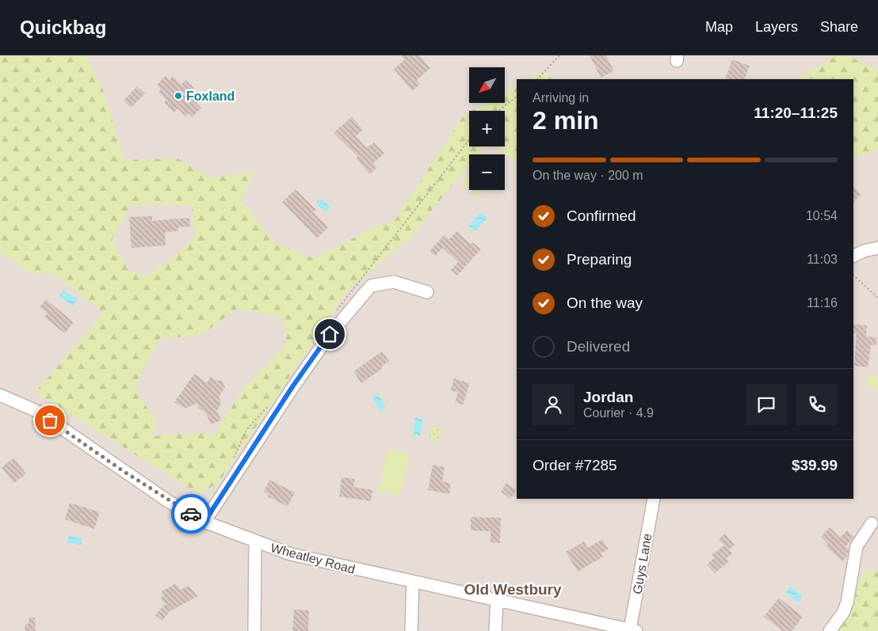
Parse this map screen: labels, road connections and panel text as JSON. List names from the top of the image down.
{
  "streets": {
    "street": ["Wheatley Road", "Guys Lane"]
  },
  "crossings": [
    ["Wheatley Road", "Guys Lane"]
  ],
  "districts": ["Old Westbury"],
  "places": ["Foxland"],
  "north": "bottom left",
  "page": {
    "header": "Quickbag",
    "nav": ["Map", "Layers", "Share"],
    "map_buttons": ["+", "−"],
    "heading": ["2 min", "Arriving in", "11:20–11:25"],
    "panel": [
      "Jordan",
      "Courier · 4.9",
      "Order #7285",
      "$39.99"
    ],
    "bar": "On the way · 200 m",
    "list": [
      ["Confirmed", "10:54"],
      ["Preparing", "11:03"],
      ["On the way", "11:16"],
      "Delivered"
    ]
  }
}
